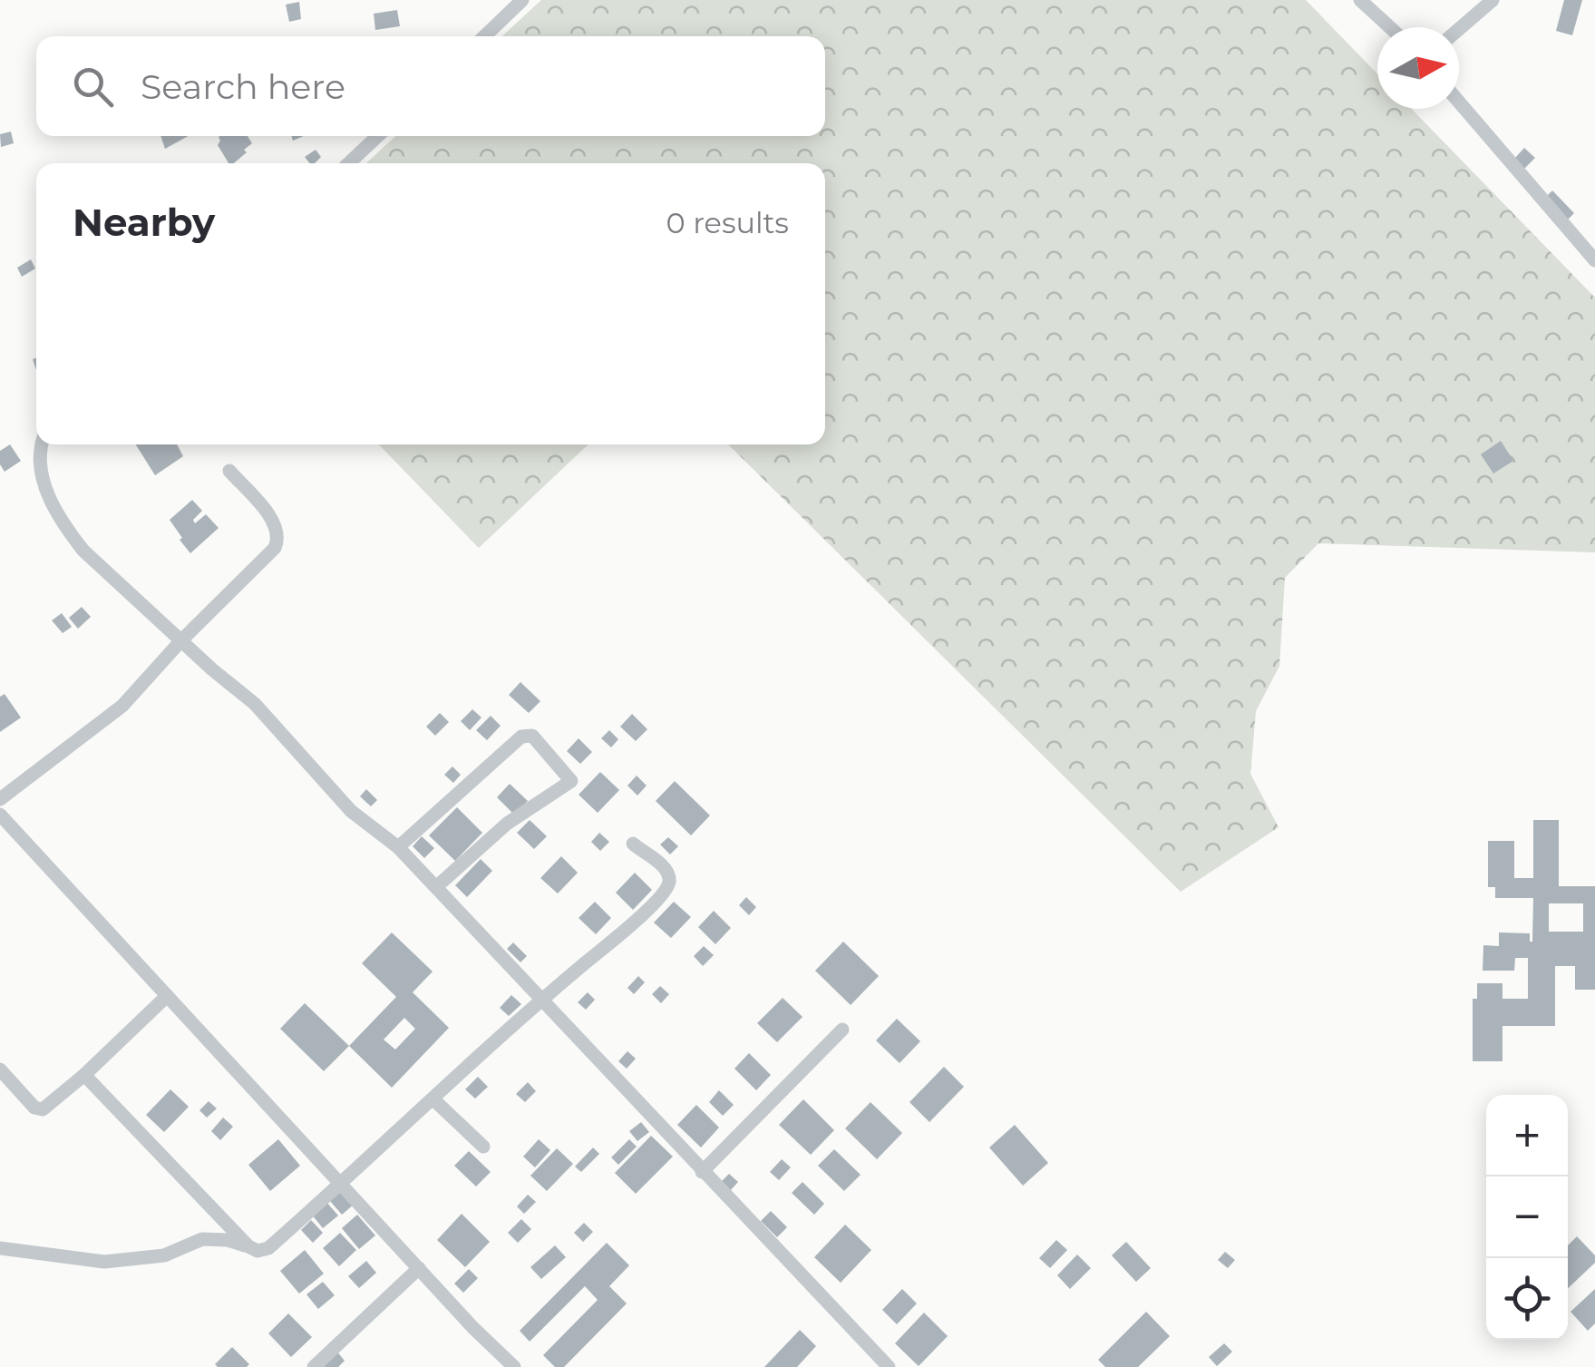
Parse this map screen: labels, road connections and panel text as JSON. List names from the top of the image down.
{
  "north": "right",
  "page": {
    "search": "Search here",
    "heading": ["Nearby", "0 results"],
    "map_buttons": ["+", "−"]
  }
}
